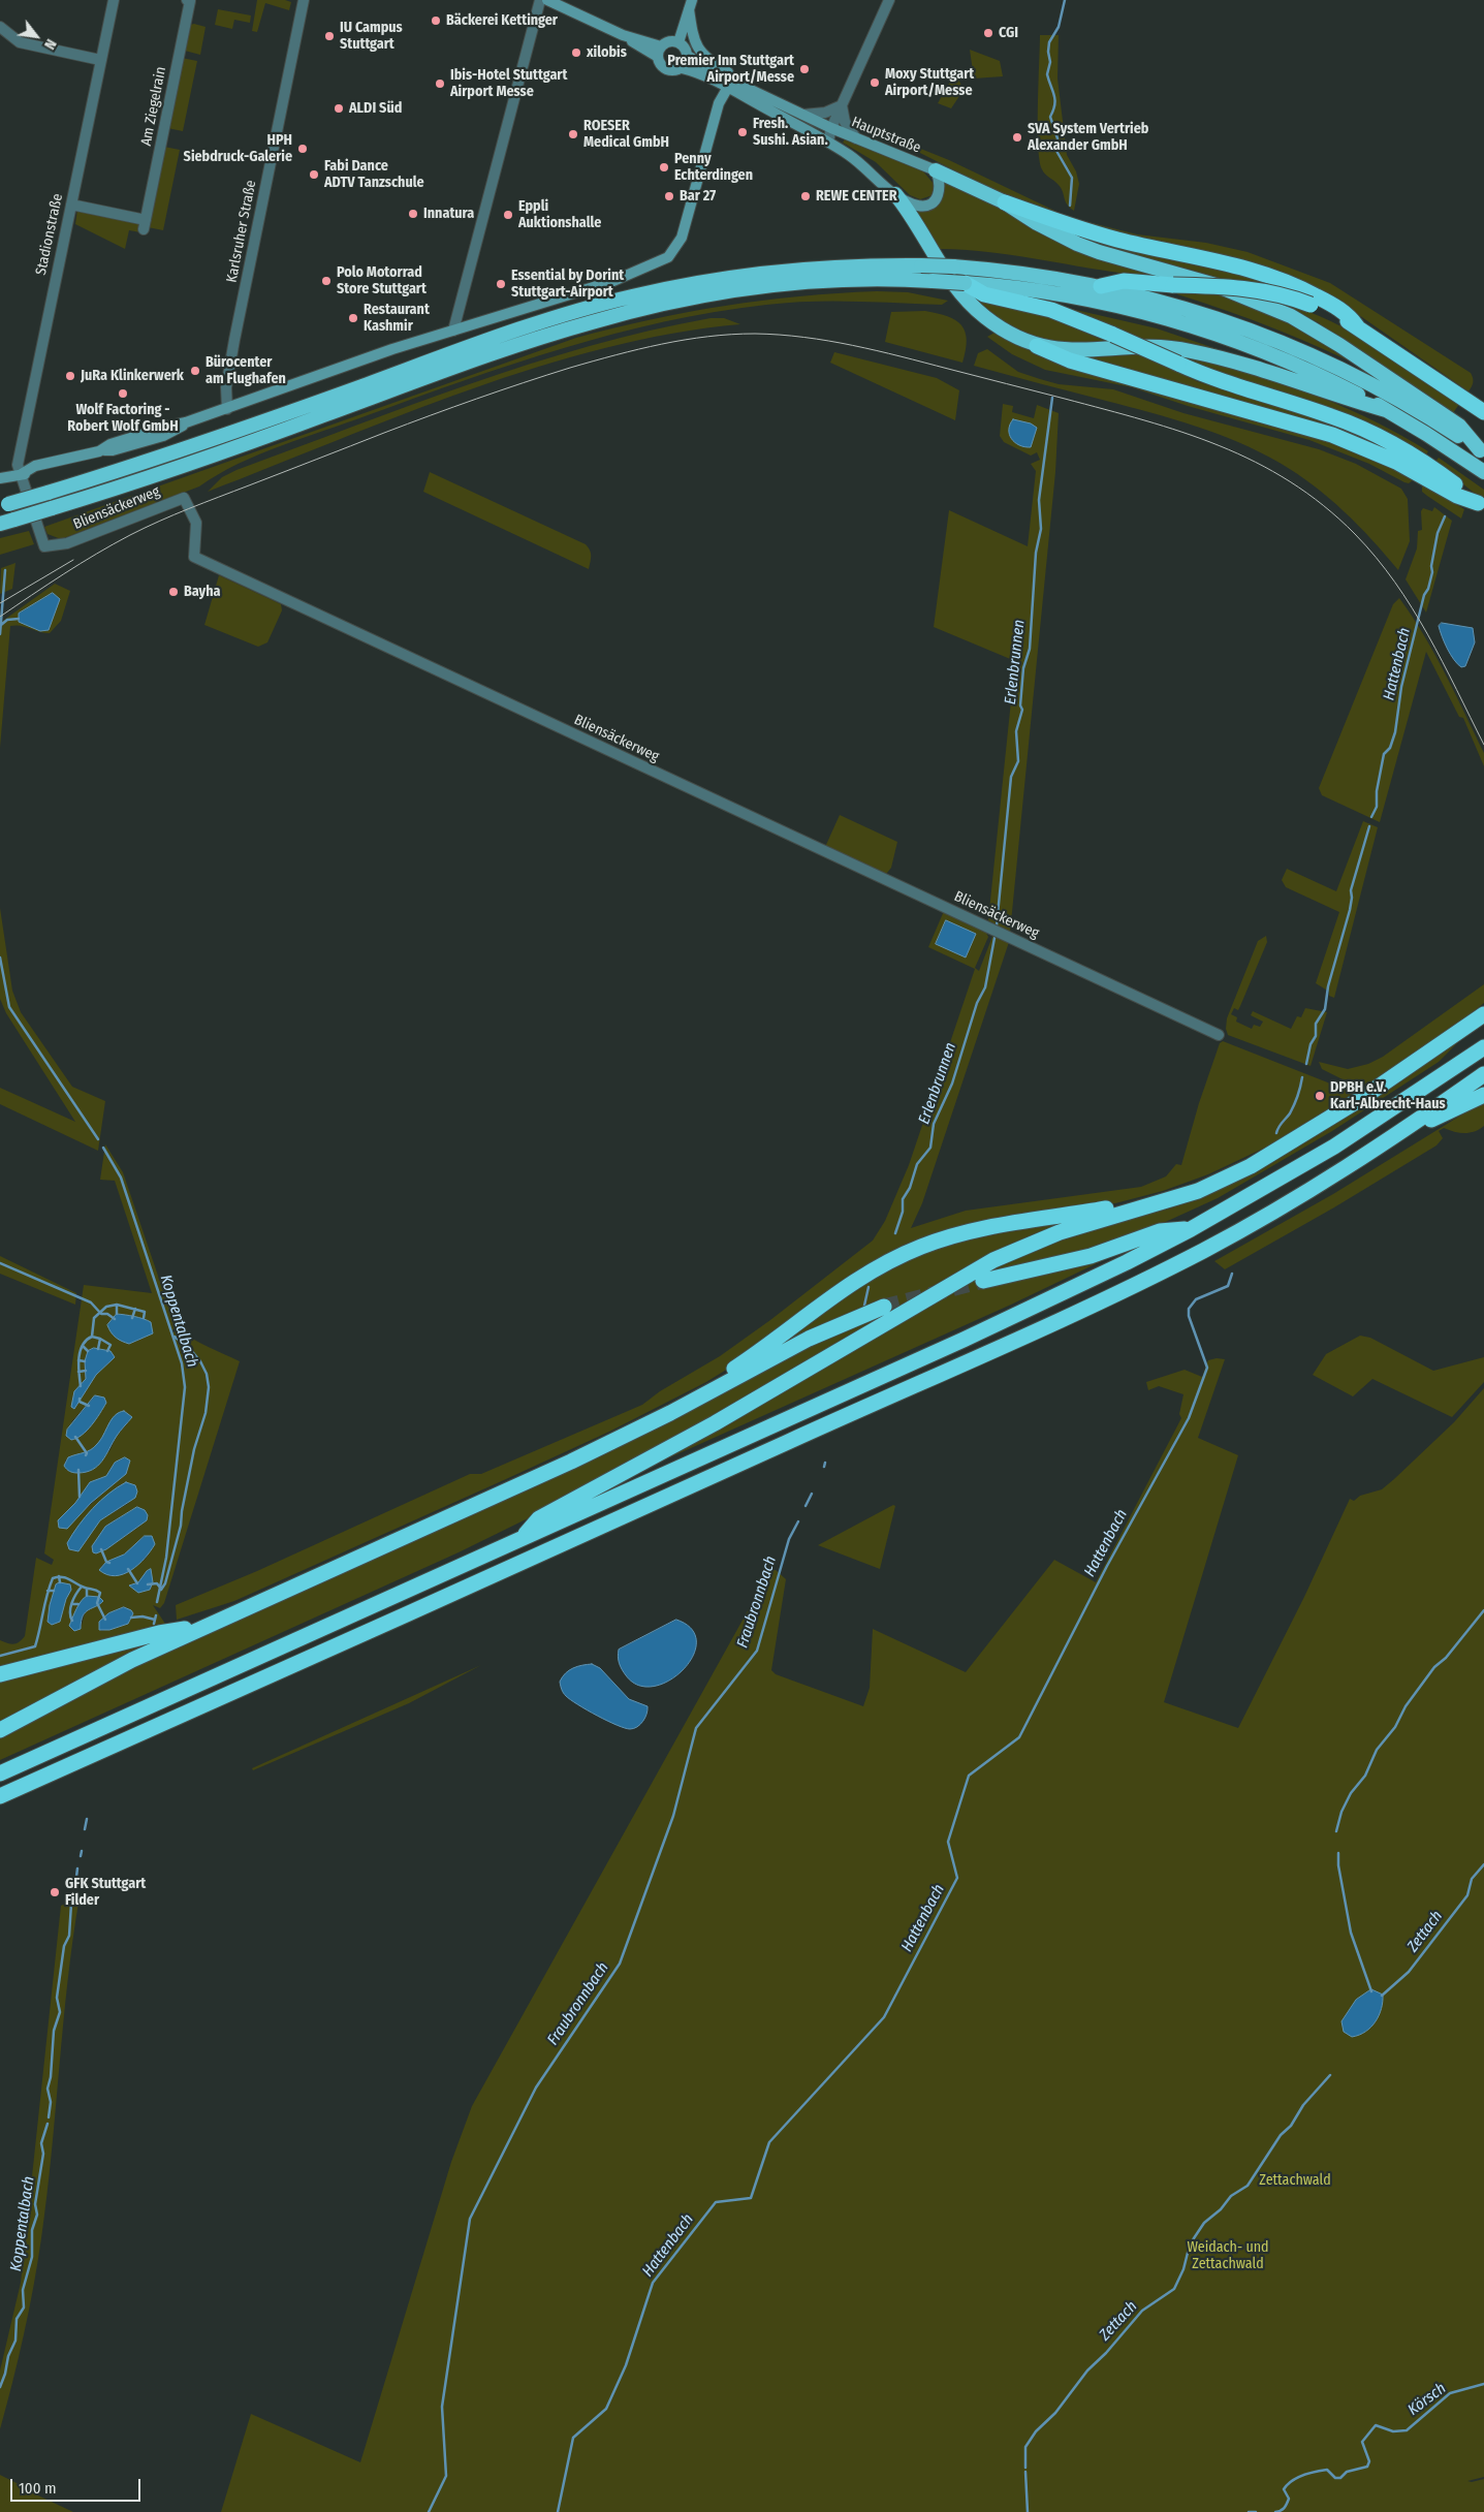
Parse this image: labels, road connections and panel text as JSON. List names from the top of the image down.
{
  "streets": {
    "main road": ["Hauptstraße"],
    "street": [
      "Am Ziegelrain",
      "Karlsruher Straße",
      "Stadionstraße",
      "Bliensäckerweg"
    ]
  },
  "crossings": [
    ["Am Ziegelrain", "Stadionstraße"],
    ["Stadionstraße", "Bliensäckerweg"]
  ],
  "water": [
    "Erlenbrunnen",
    "Hattenbach",
    "Koppentalbach",
    "Fraubronnbach",
    "Zettach",
    "Körsch"
  ],
  "parks": ["Zettachwald", "Weidach- und Zettachwald"],
  "places": [
    "Bäckerei Kettinger",
    "CGI",
    "IU Campus Stuttgart",
    "xilobis",
    "Premier Inn Stuttgart Airport/Messe",
    "Moxy Stuttgart Airport/Messe",
    "Ibis-Hotel Stuttgart Airport Messe",
    "ALDI Süd",
    "Fresh. Sushi. Asian.",
    "ROESER Medical GmbH",
    "SVA System Vertrieb Alexander GmbH",
    "HPH Siebdruck-Galerie",
    "Penny Echterdingen",
    "Fabi Dance ADTV Tanzschule",
    "Bar 27",
    "REWE CENTER",
    "Innatura",
    "Eppli Auktionshalle",
    "Polo Motorrad Store Stuttgart",
    "Essential by Dorint Stuttgart-Airport",
    "Restaurant Kashmir",
    "Bürocenter am Flughafen",
    "JuRa Klinkerwerk",
    "Wolf Factoring - Robert Wolf GmbH",
    "Bayha",
    "DPBH e.V. Karl-Albrecht-Haus",
    "GFK Stuttgart Filder"
  ],
  "scale_bar": "100 m",
  "north": "bottom right"
}
